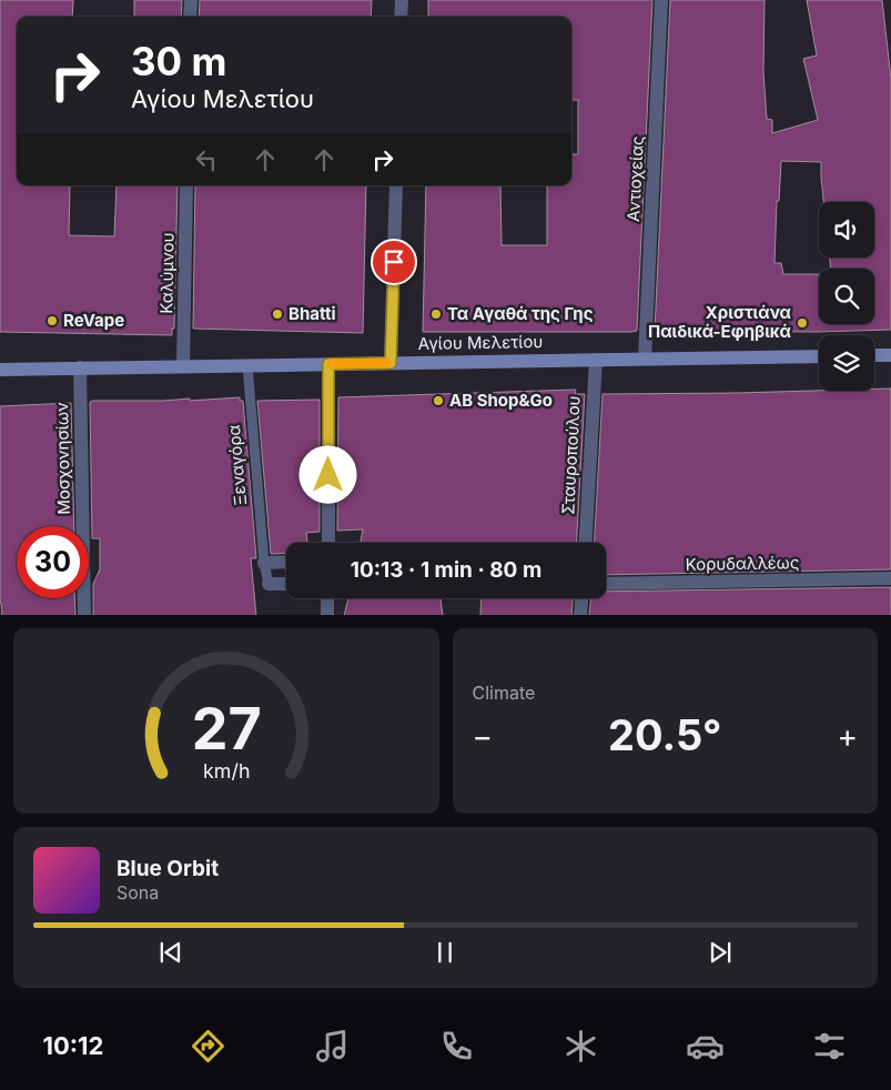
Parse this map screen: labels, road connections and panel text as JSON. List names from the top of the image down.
{
  "streets": {
    "main road": ["Αγίου Μελετίου"],
    "street": [
      "Αντιοχείας",
      "Καλύμνου",
      "Σταυροπούλου",
      "Μοσχονησίων",
      "Ξεναγόρα",
      "Κορυδαλλέως"
    ]
  },
  "crossings": [
    ["Αντιοχείας", "Αγίου Μελετίου"],
    ["Καλύμνου", "Αγίου Μελετίου"],
    ["Αγίου Μελετίου", "Σταυροπούλου"],
    ["Αγίου Μελετίου", "Μοσχονησίων"],
    ["Αγίου Μελετίου", "Ξεναγόρα"]
  ],
  "places": [
    "Bhatti",
    "Τα Αγαθά της Γης",
    "ReVape",
    "Χριστιάνα Παιδικά-Εφηβικά",
    "ΑΒ Shop&Go"
  ],
  "page": {
    "turn": ["30 m", "Αγίου Μελετίου"],
    "limit": "30",
    "trip": "10:13 · 1 min · 80 m",
    "tile": "Climate",
    "heat": ["−", "20.5°", "+"],
    "song": ["Blue Orbit", "Sona"],
    "tabs": "10:12",
    "gauge": ["27", "km/h"]
  }
}
